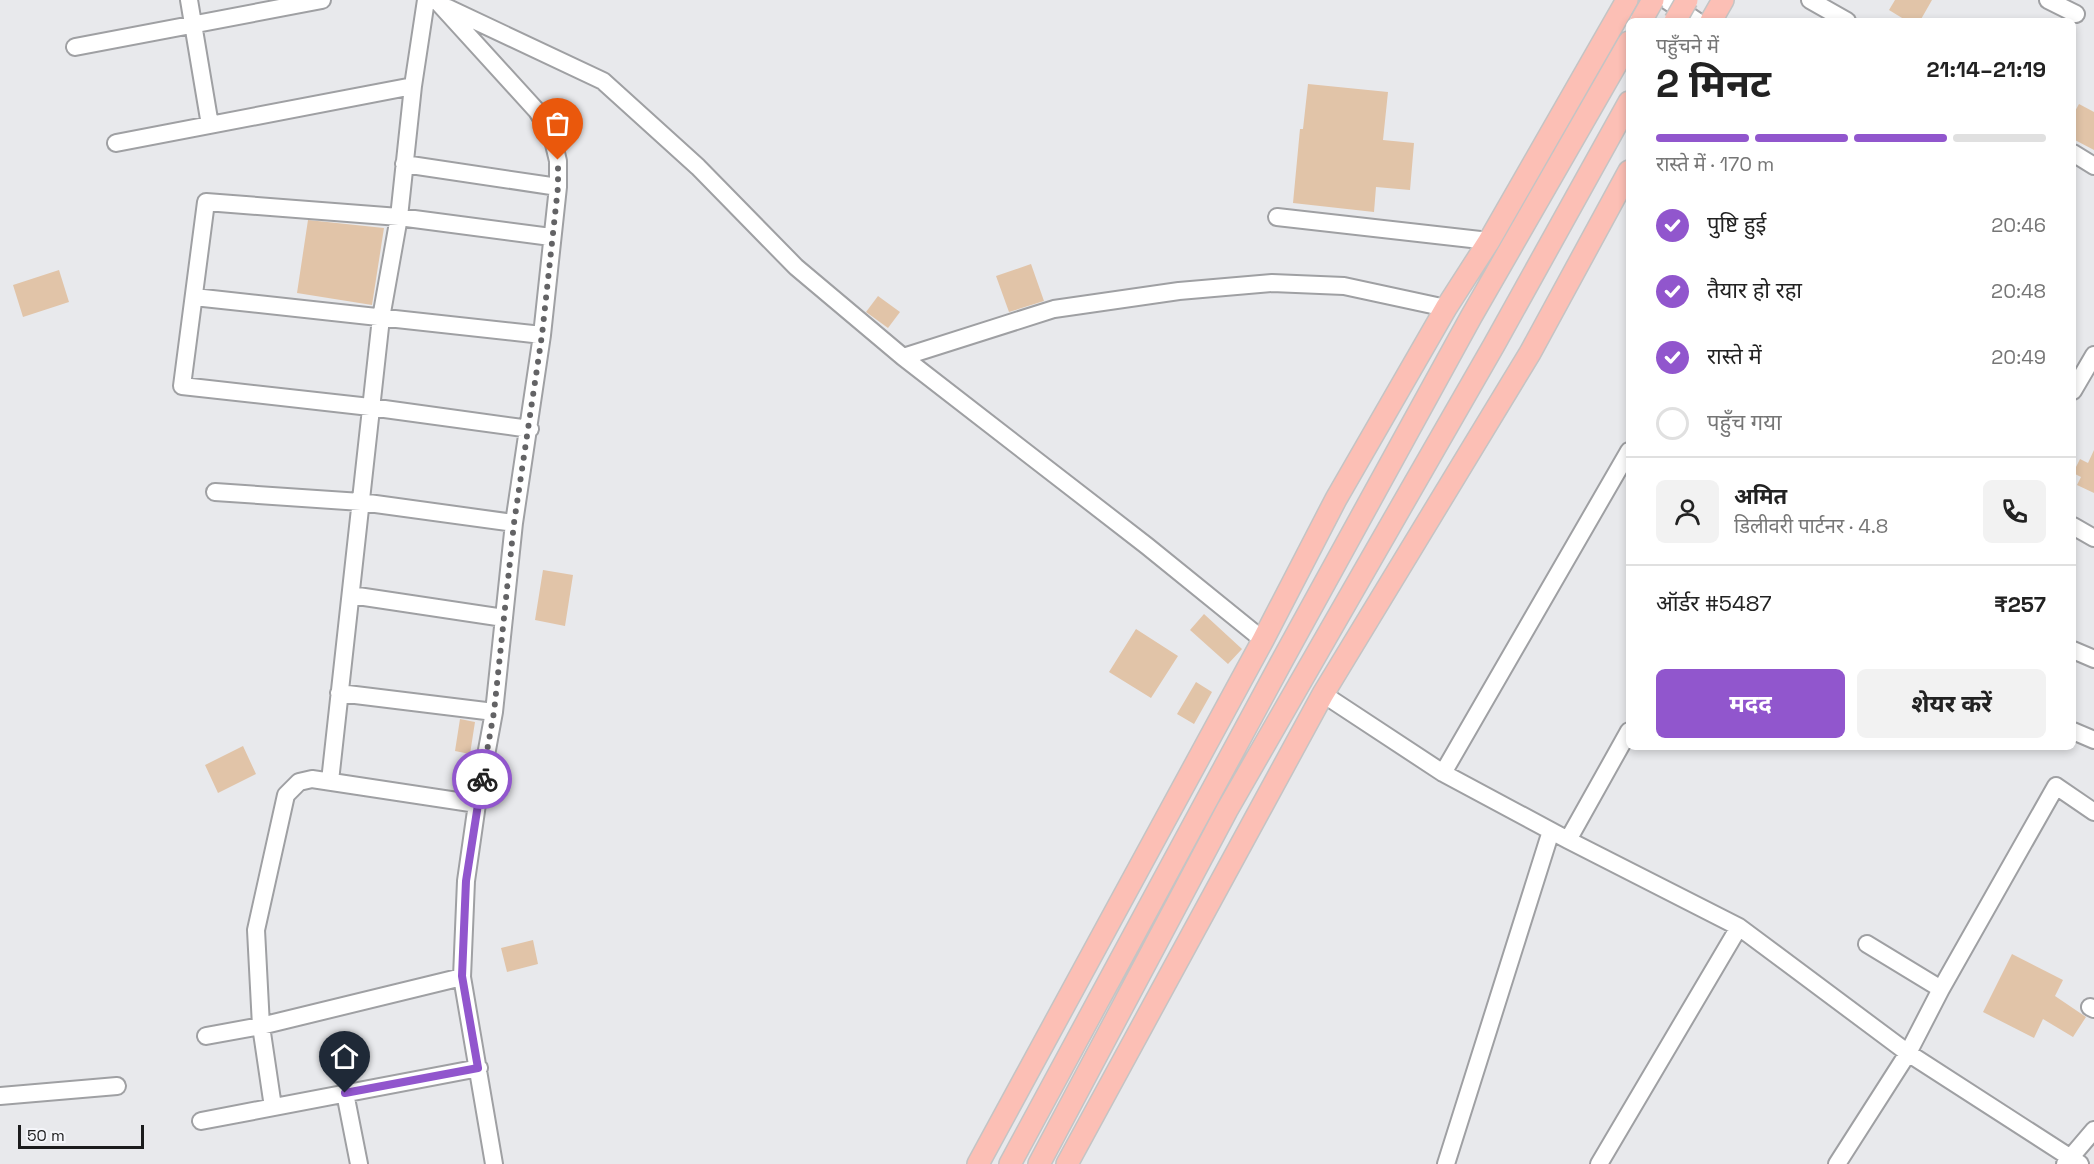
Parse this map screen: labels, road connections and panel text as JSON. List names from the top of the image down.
{
  "scale_bar": "50 m",
  "page": {
    "heading": ["2 मिनट", "पहुँचने में", "21:14–21:19"],
    "panel": [
      "अमित",
      "डिलीवरी पार्टनर · 4.8",
      "ऑर्डर #5487",
      "₹257"
    ],
    "bar": "रास्ते में · 170 m",
    "list": [
      ["पुष्टि हुई", "20:46"],
      ["तैयार हो रहा", "20:48"],
      ["रास्ते में", "20:49"],
      "पहुँच गया"
    ],
    "buttons": ["मदद", "शेयर करें"],
    "scale": "50 m"
  }
}
